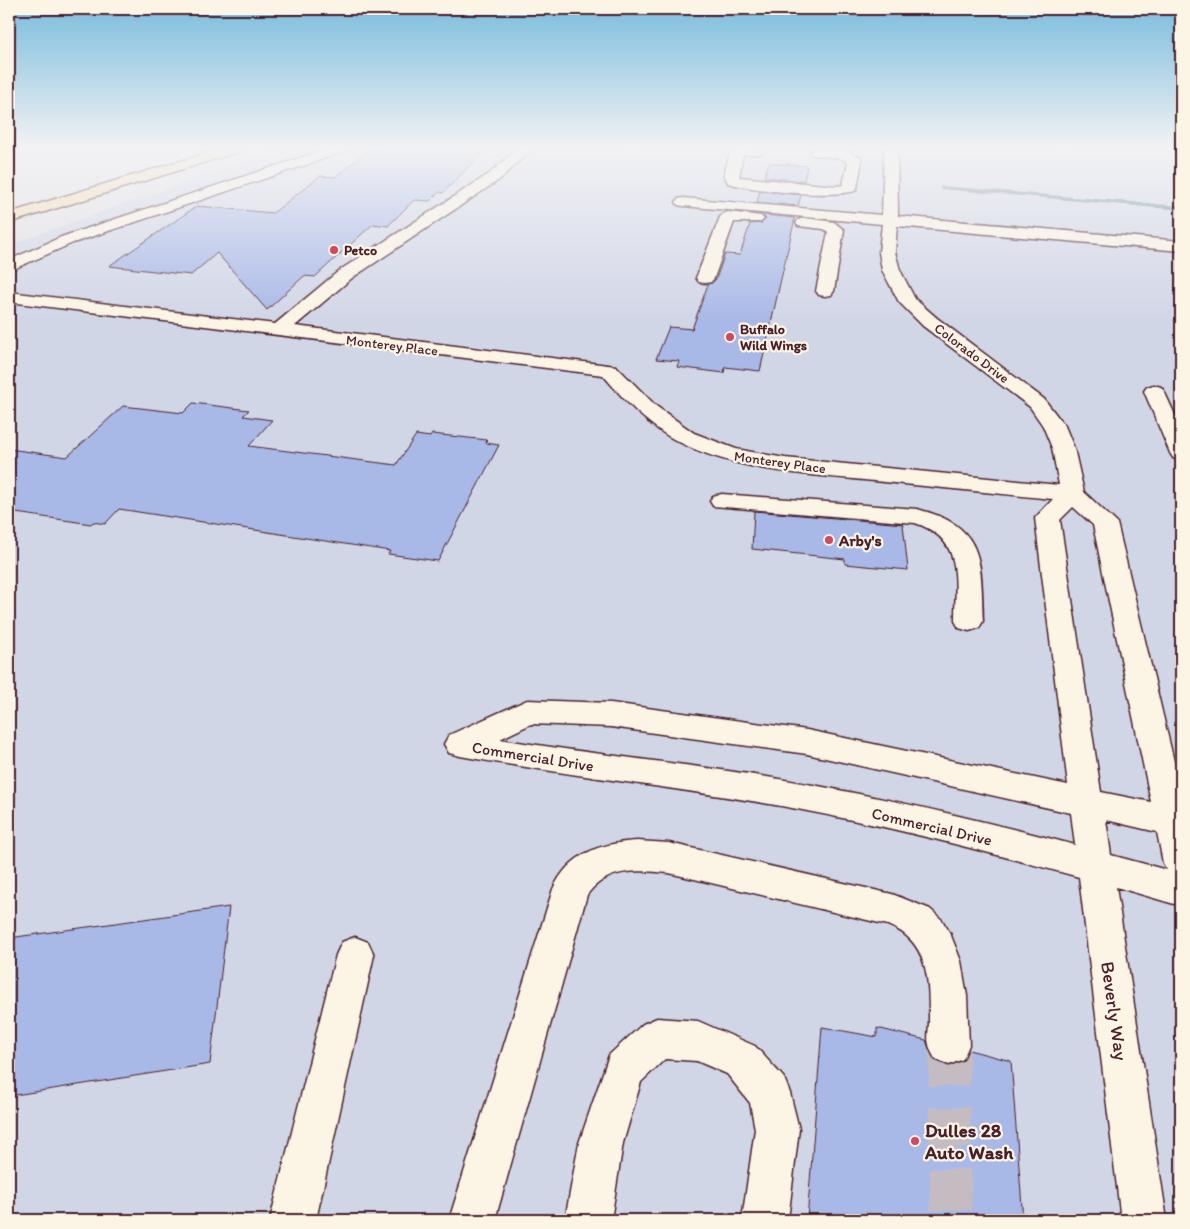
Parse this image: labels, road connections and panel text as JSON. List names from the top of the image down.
{
  "streets": {
    "street": [
      "Monterey Place",
      "Colorado Drive",
      "Commercial Drive",
      "Beverly Way"
    ]
  },
  "crossings": [
    ["Monterey Place", "Colorado Drive"],
    ["Commercial Drive", "Beverly Way"]
  ],
  "places": [
    "Petco",
    "Buffalo Wild Wings",
    "Arby's",
    "Dulles 28 Auto Wash"
  ]
}
